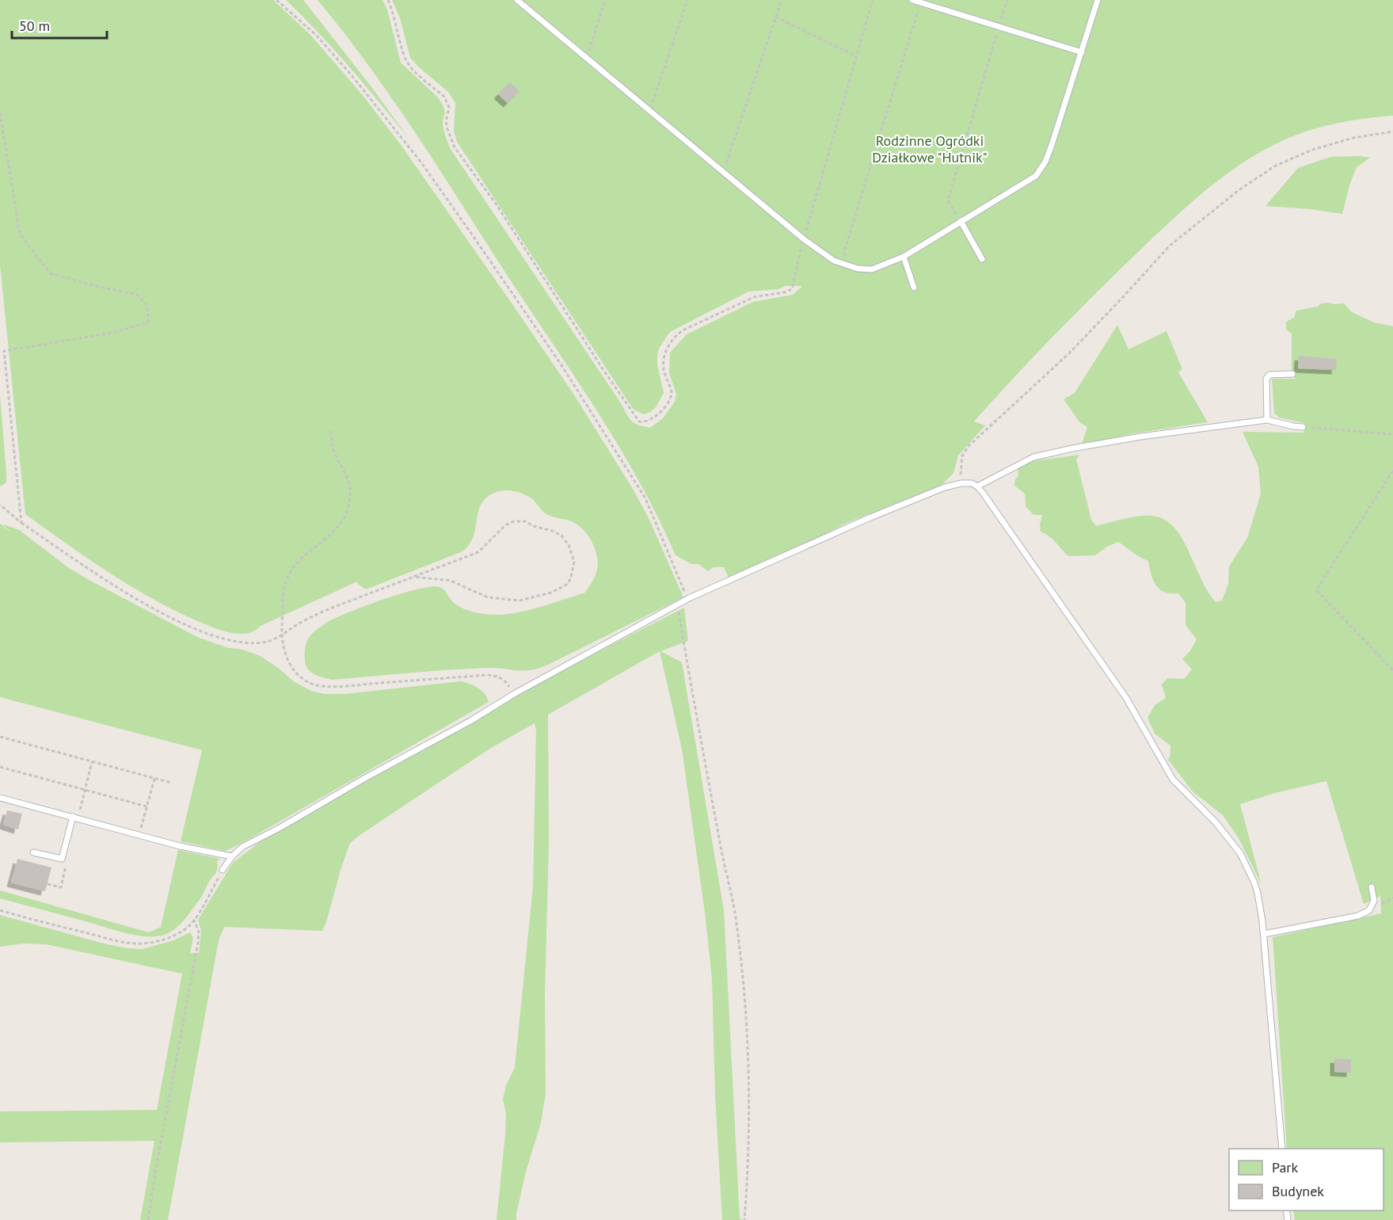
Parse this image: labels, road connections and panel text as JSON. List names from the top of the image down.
{
  "parks": ["Rodzinne Ogródki Działkowe \"Hutnik\""],
  "legend": ["Park", "Budynek"],
  "scale_bar": "50 m"
}
